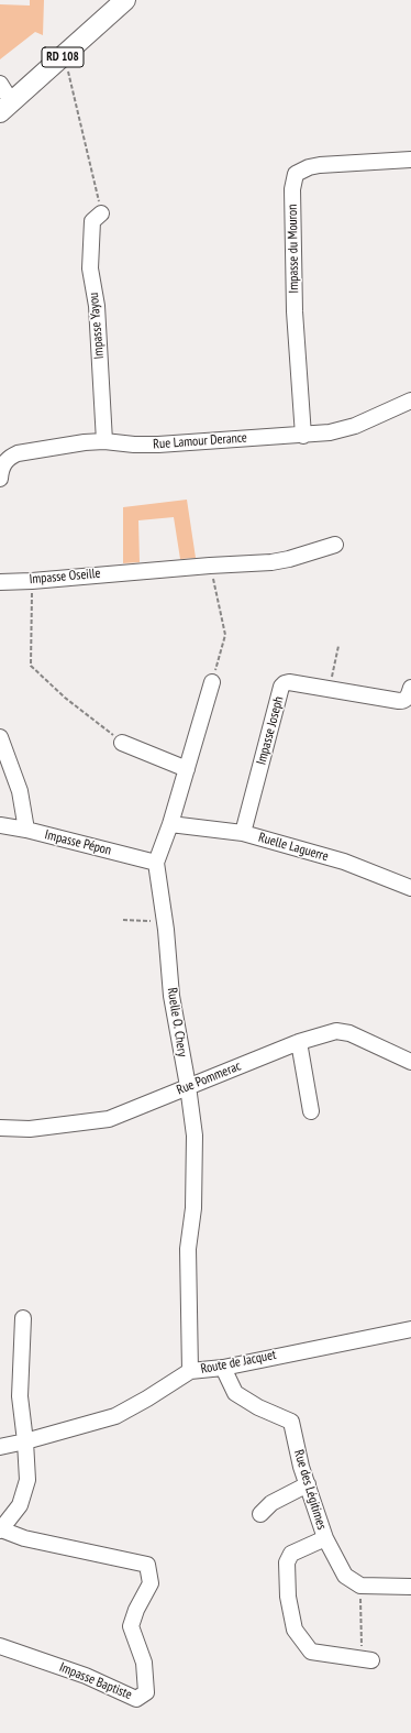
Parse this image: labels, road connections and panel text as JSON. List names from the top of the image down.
{
  "streets": {
    "main road": ["RD 108"],
    "street": [
      "Impasse du Mouron",
      "Impasse Yayou",
      "Rue Lamour Derance",
      "Impasse Oseille",
      "Impasse Joseph",
      "Impasse Pépon",
      "Ruelle Laguerre",
      "Ruelle O. Chery",
      "Rue Pommerac",
      "Route de Jacquet",
      "Rue des Légitimes",
      "Impasse Baptiste"
    ]
  },
  "crossings": [
    ["Impasse du Mouron", "Rue Lamour Derance"],
    ["Impasse Yayou", "Rue Lamour Derance"],
    ["Impasse Joseph", "Ruelle Laguerre"],
    ["Impasse Pépon", "Ruelle O. Chery"],
    ["Ruelle Laguerre", "Ruelle O. Chery"],
    ["Ruelle O. Chery", "Rue Pommerac"],
    ["Ruelle O. Chery", "Route de Jacquet"],
    ["Route de Jacquet", "Rue des Légitimes"]
  ]
}
